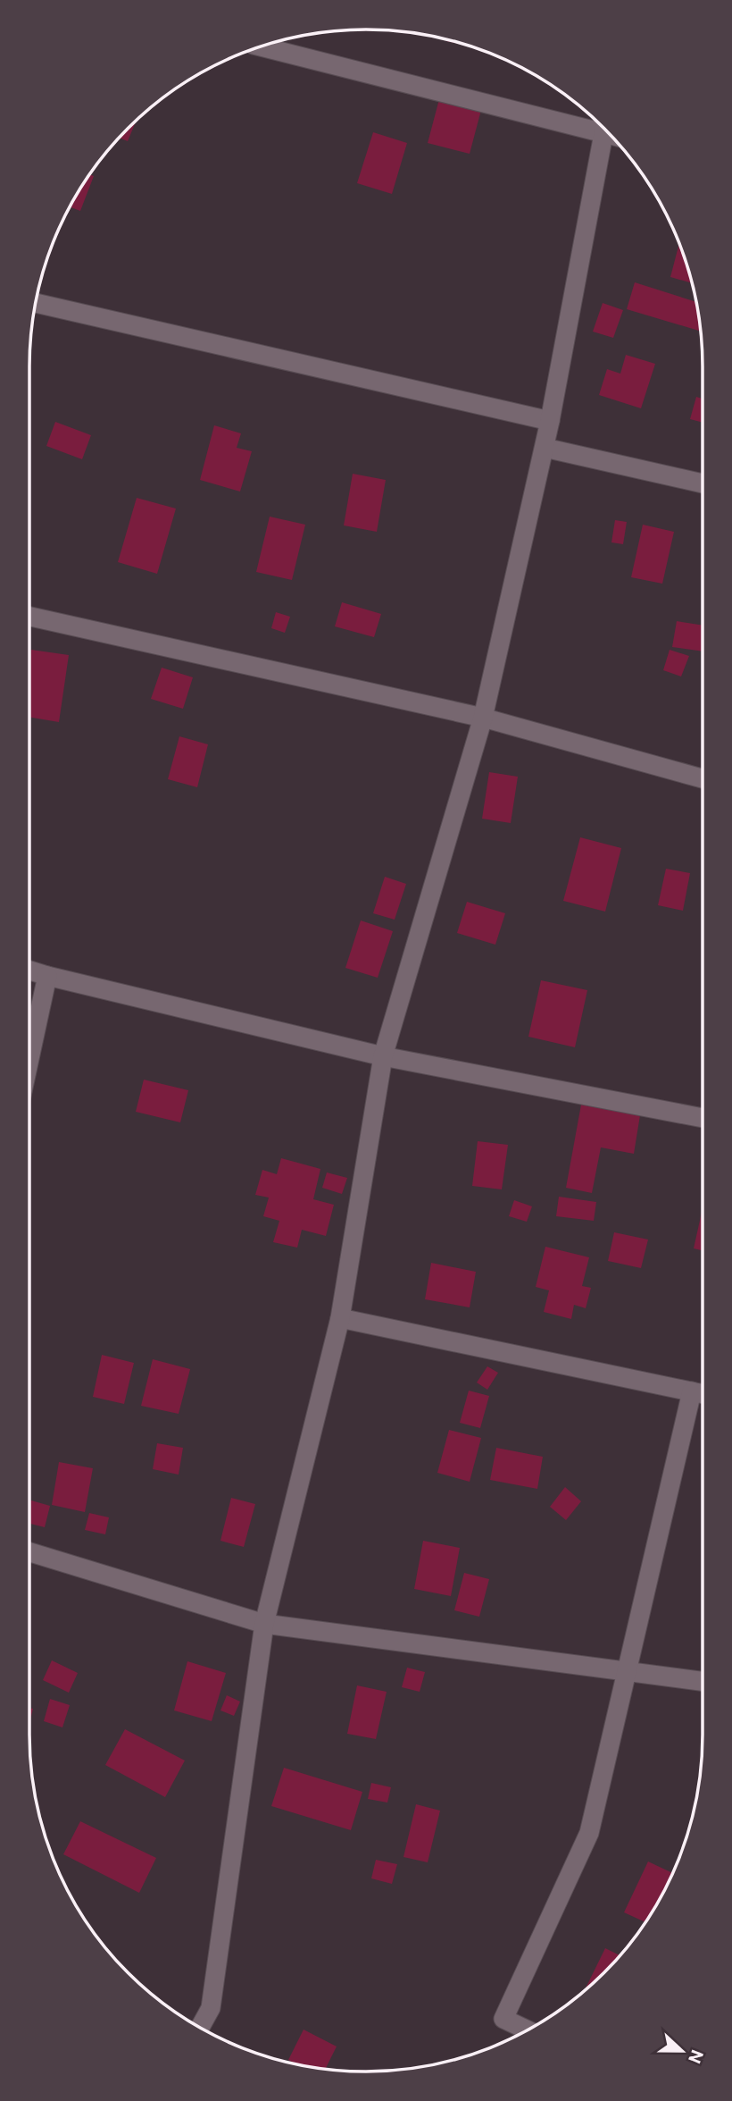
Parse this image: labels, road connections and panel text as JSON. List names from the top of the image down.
{
  "north": "right"
}
